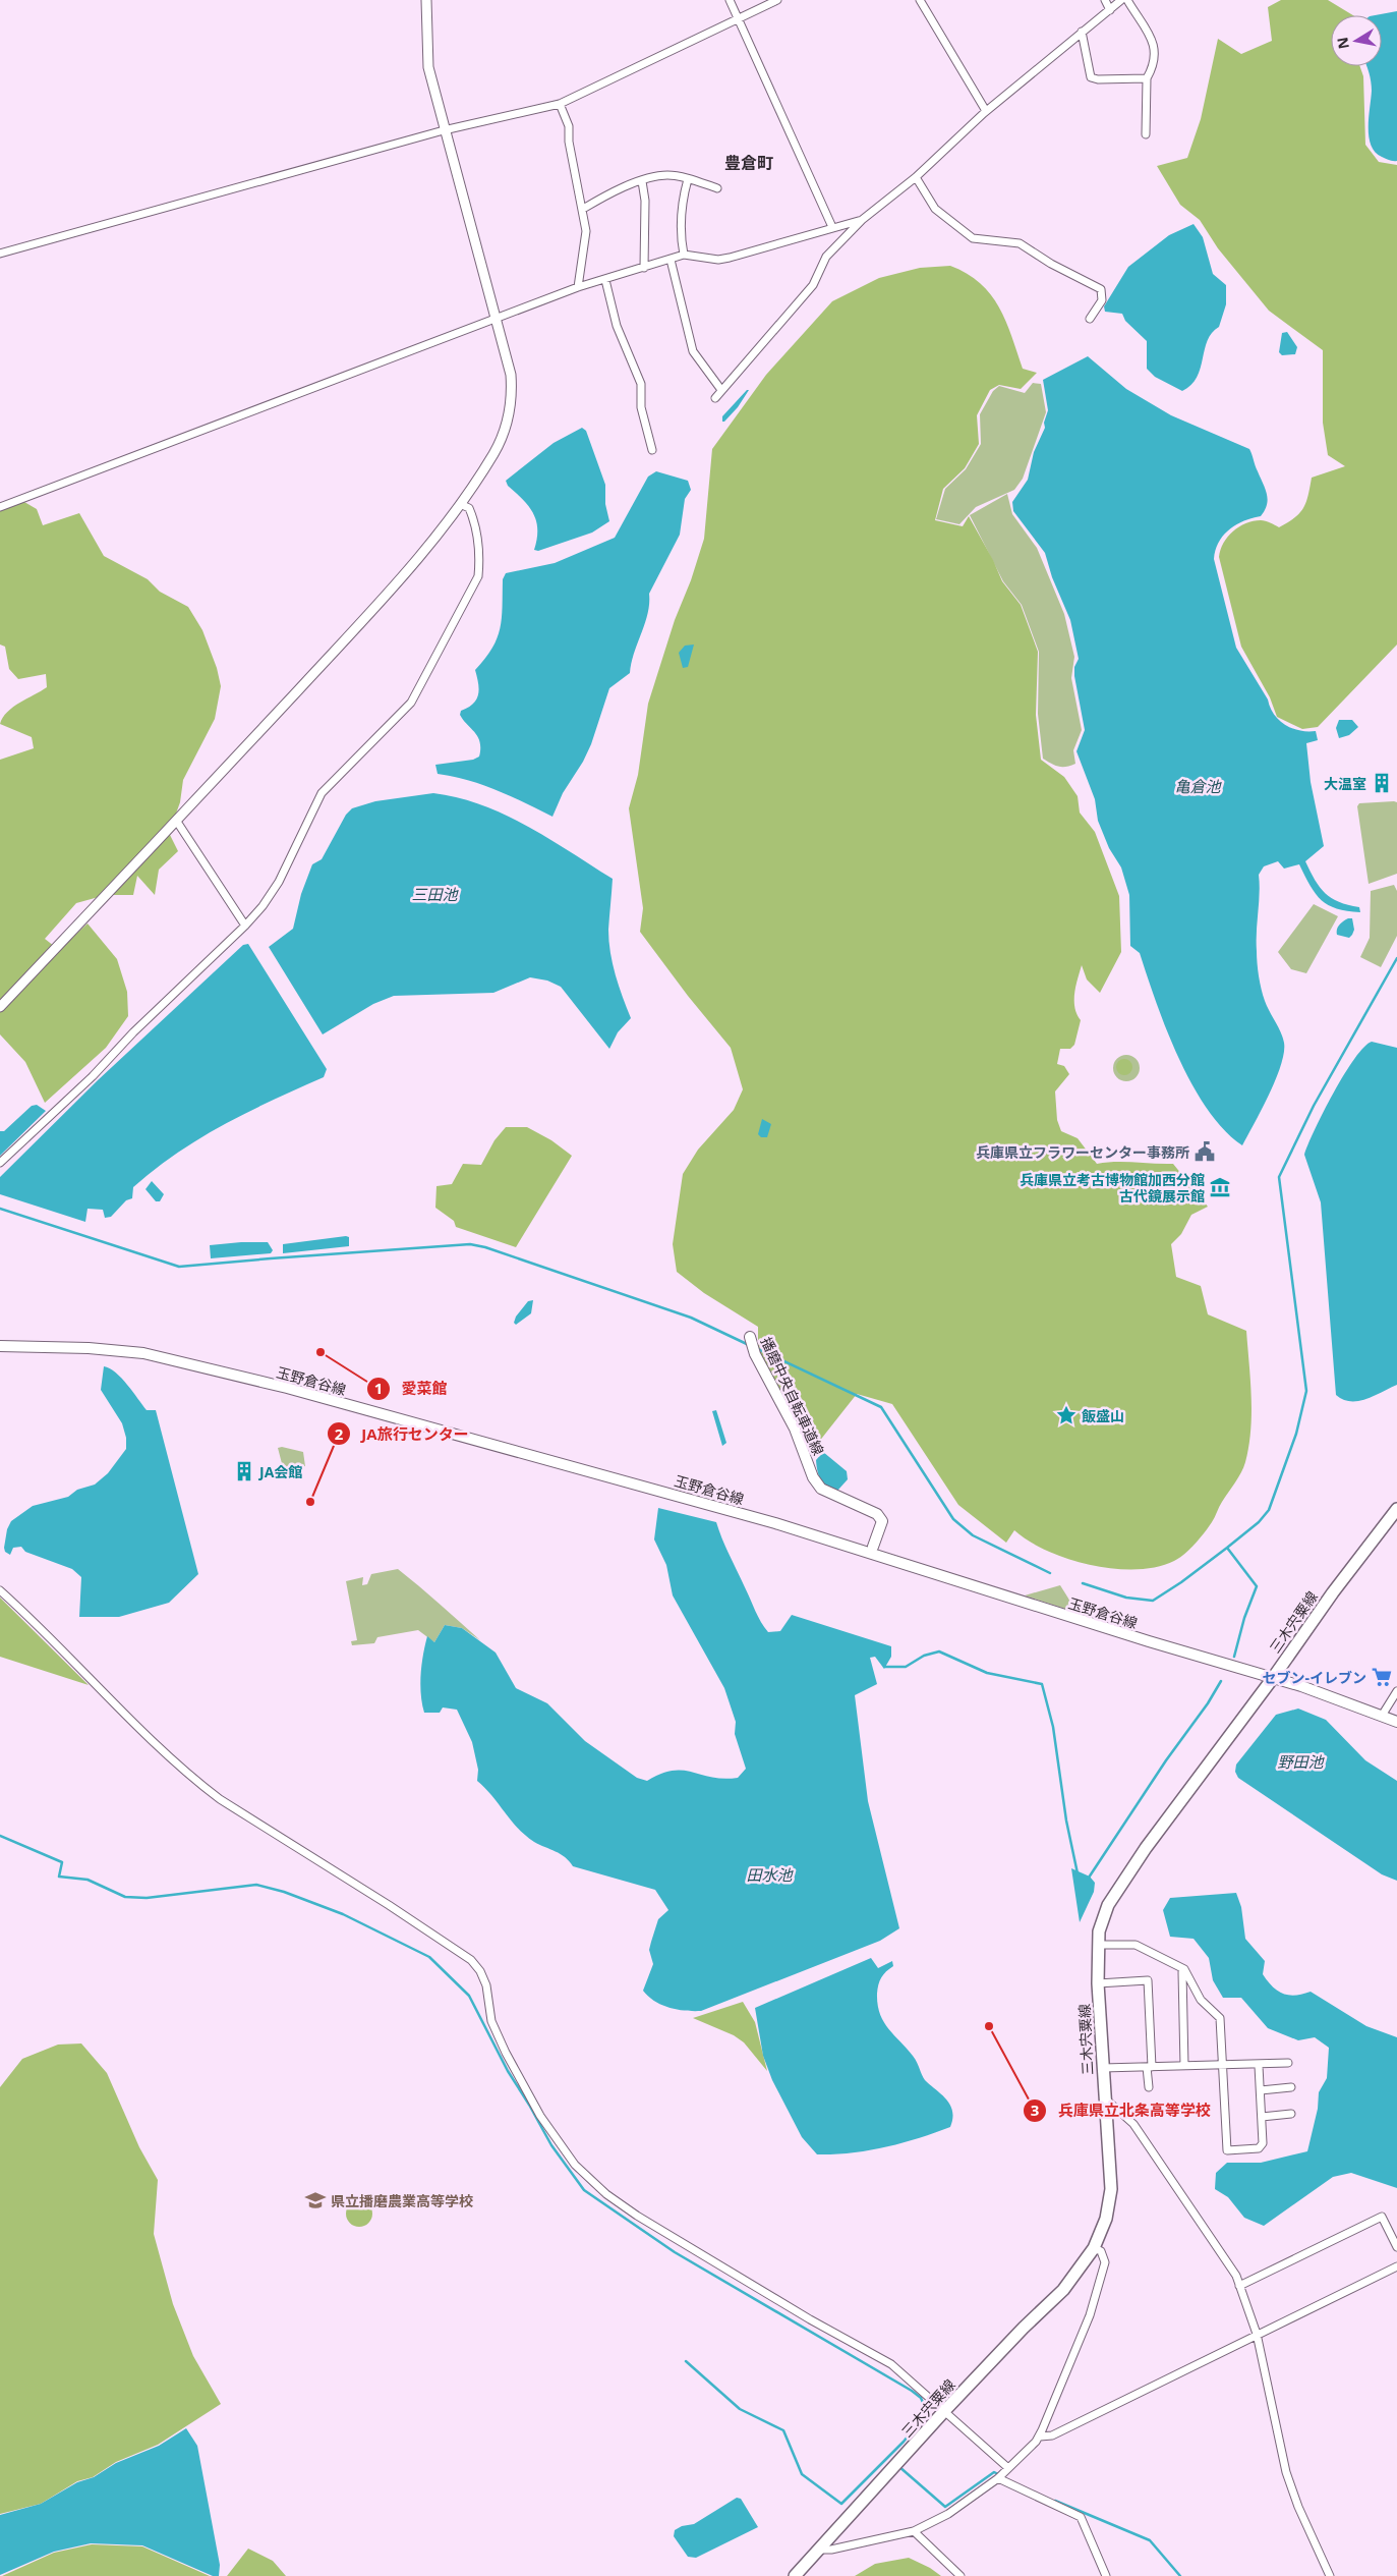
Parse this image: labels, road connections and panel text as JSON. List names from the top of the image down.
{
  "streets": {
    "main road": ["玉野倉谷線", "播磨中央自転車道線", "三木宍粟線"]
  },
  "crossings": [
    ["玉野倉谷線", "三木宍粟線"]
  ],
  "districts": ["豊倉町"],
  "water": [
    "亀倉池",
    "三田池",
    "野田池",
    "田水池"
  ],
  "places": {
    "building": ["大温室", "JA会館"],
    "public building": ["兵庫県立フラワーセンター事務所"],
    "museum": ["兵庫県立考古博物館加西分館 古代鏡展示館"],
    "other": ["愛菜館", "JA旅行センター", "兵庫県立北条高等学校"],
    "place": ["飯盛山"],
    "supermarket": ["セブン-イレブン"],
    "school or university": ["県立播磨農業高等学校"]
  },
  "north": "left"
}
